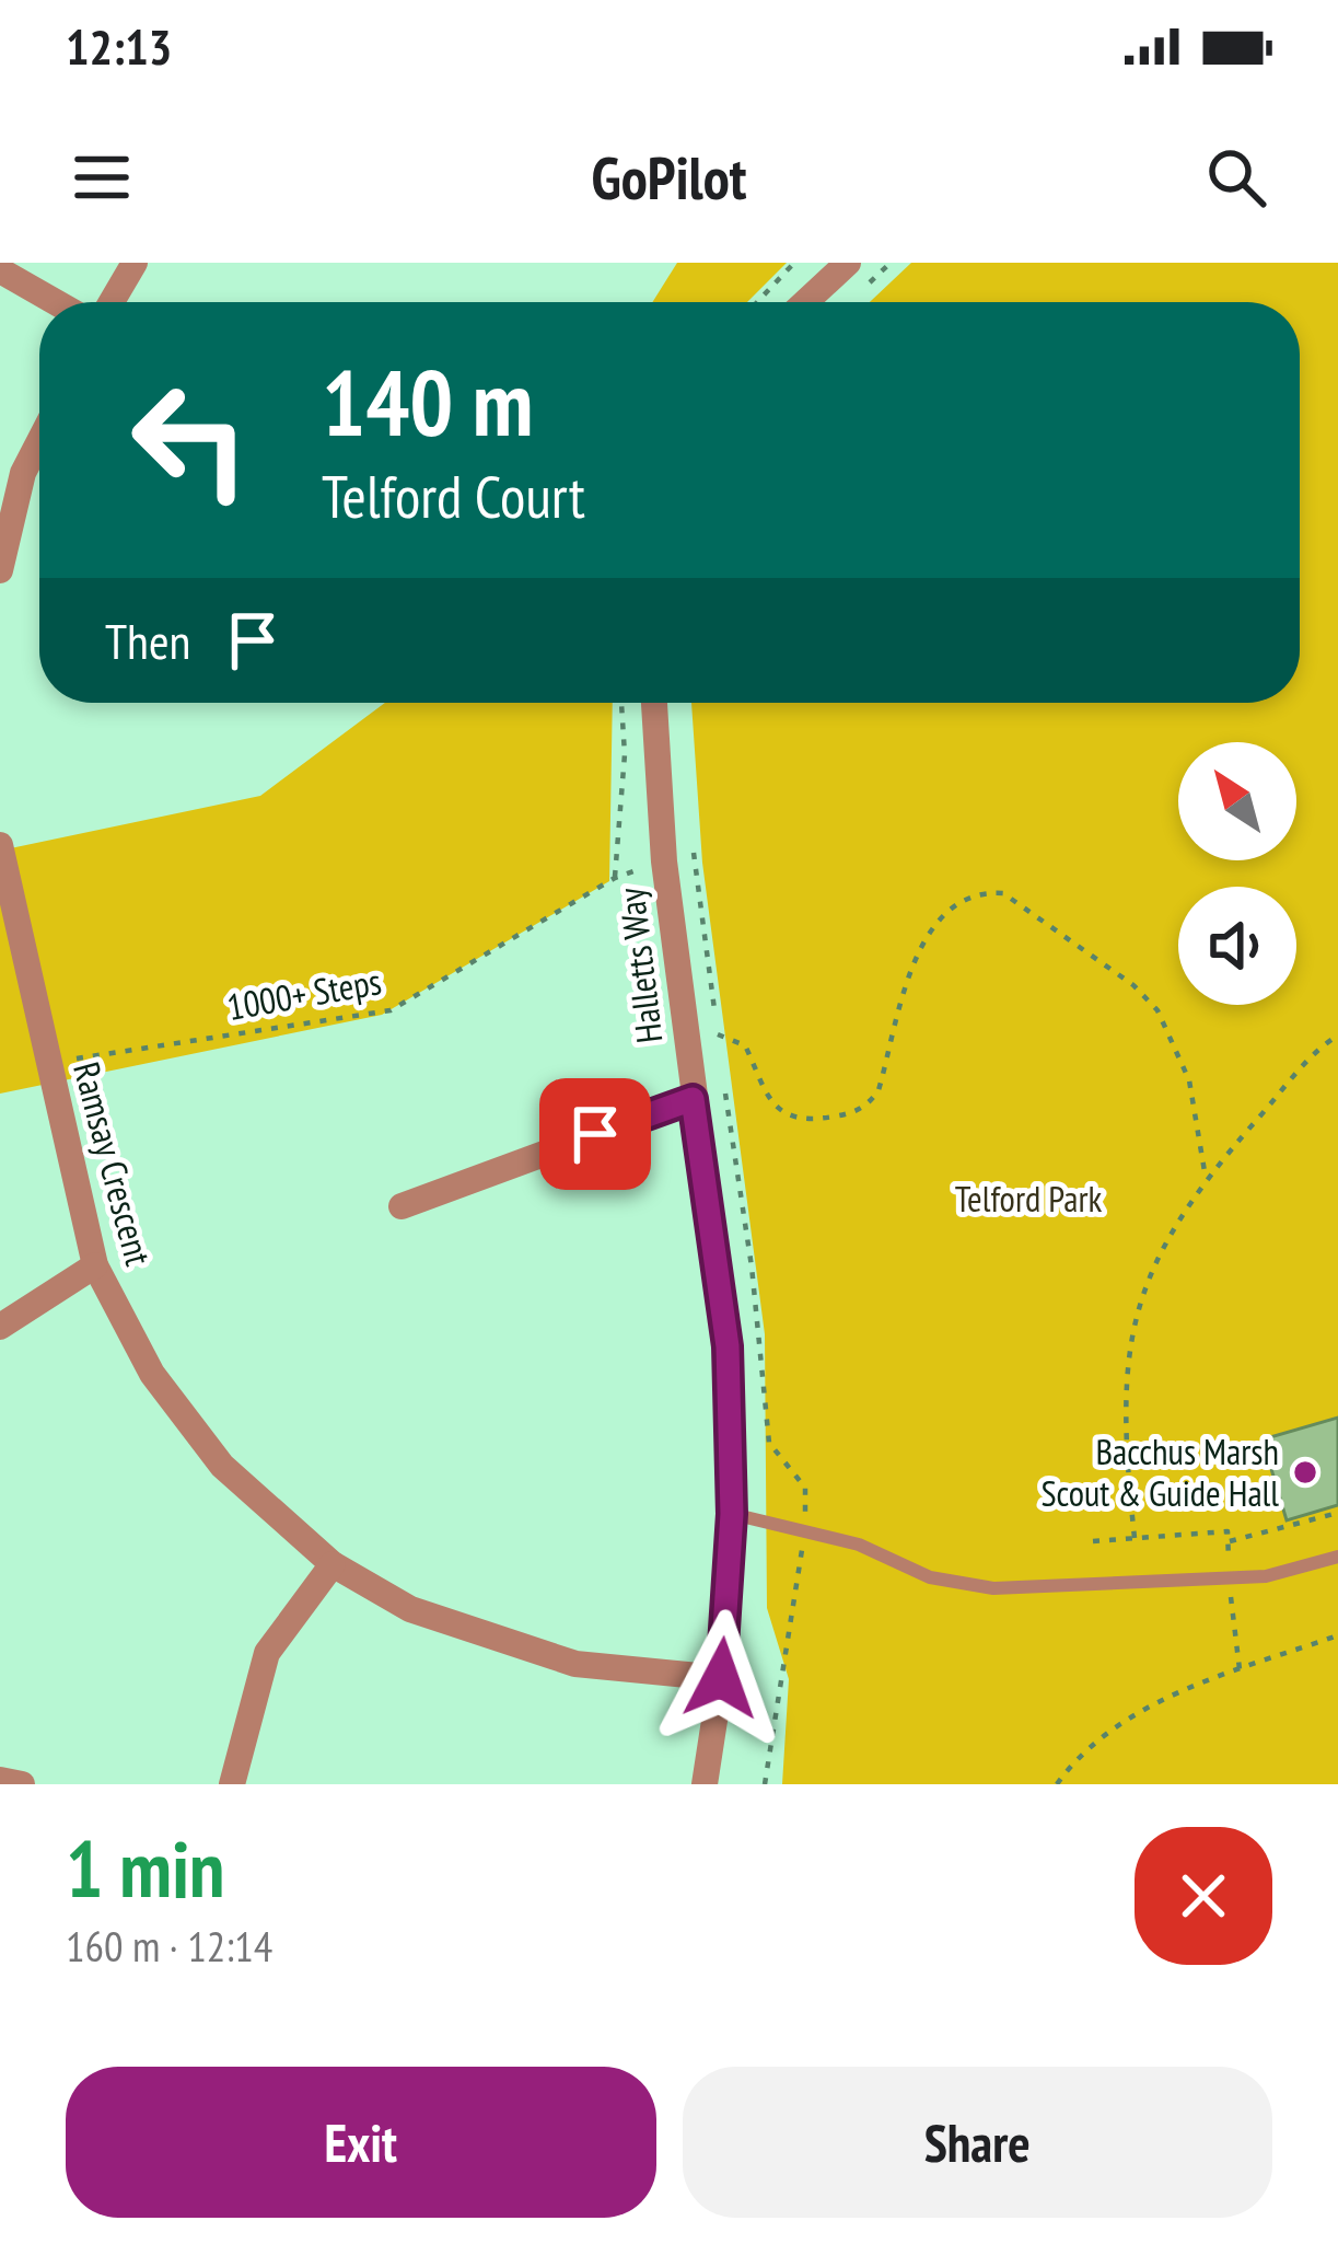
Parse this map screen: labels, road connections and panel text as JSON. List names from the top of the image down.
{
  "streets": {
    "street": ["Halletts Way", "Ramsay Crescent"],
    "path": ["1000+ Steps"]
  },
  "crossings": [
    ["Halletts Way", "1000+ Steps"],
    ["Halletts Way", "Ramsay Crescent"],
    ["1000+ Steps", "Ramsay Crescent"]
  ],
  "parks": ["Telford Park"],
  "places": ["Bacchus Marsh Scout & Guide Hall"],
  "north": "top left",
  "page": {
    "status": "12:13",
    "header": "GoPilot",
    "turn": ["140 m", "Telford Court"],
    "then": "Then",
    "heading": ["1 min", "160 m · 12:14"],
    "buttons": ["Exit", "Share"]
  }
}
